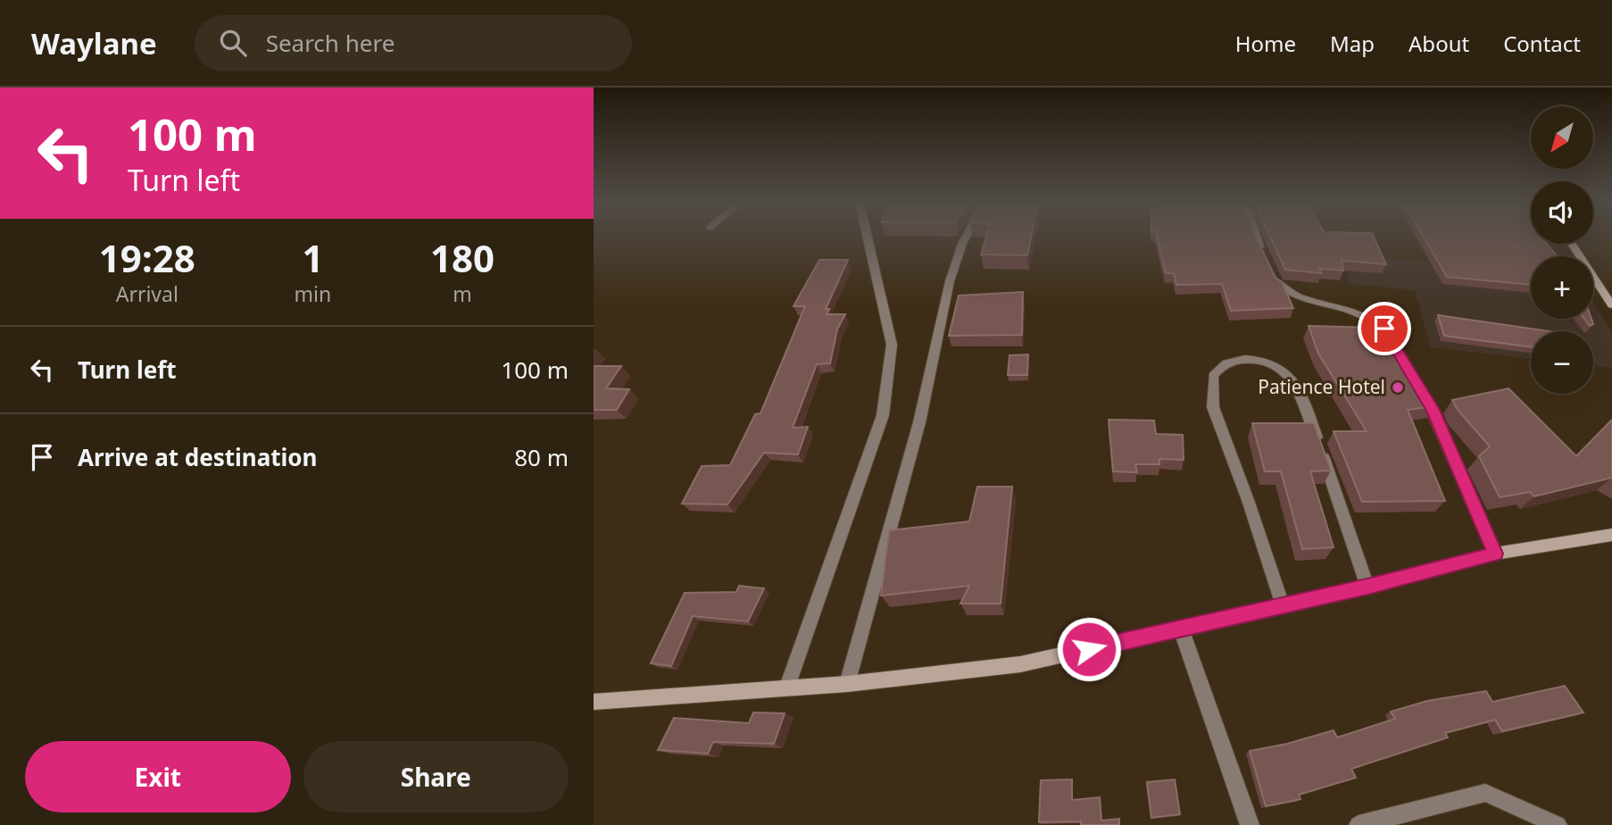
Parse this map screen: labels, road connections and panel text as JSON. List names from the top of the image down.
{
  "places": ["Patience Hotel"],
  "north": "bottom left",
  "page": {
    "header": "Waylane",
    "search": "Search here",
    "nav": [
      "Home",
      "Map",
      "About",
      "Contact"
    ],
    "turn": ["100 m", "Turn left"],
    "map_buttons": ["+", "−"],
    "eta": [
      "19:28",
      "Arrival",
      "1",
      "min",
      "180",
      "m"
    ],
    "list": [
      {
        "name": "Turn left",
        "value": "100 m"
      },
      {
        "name": "Arrive at destination",
        "value": "80 m"
      }
    ],
    "buttons": ["Exit", "Share"]
  }
}
